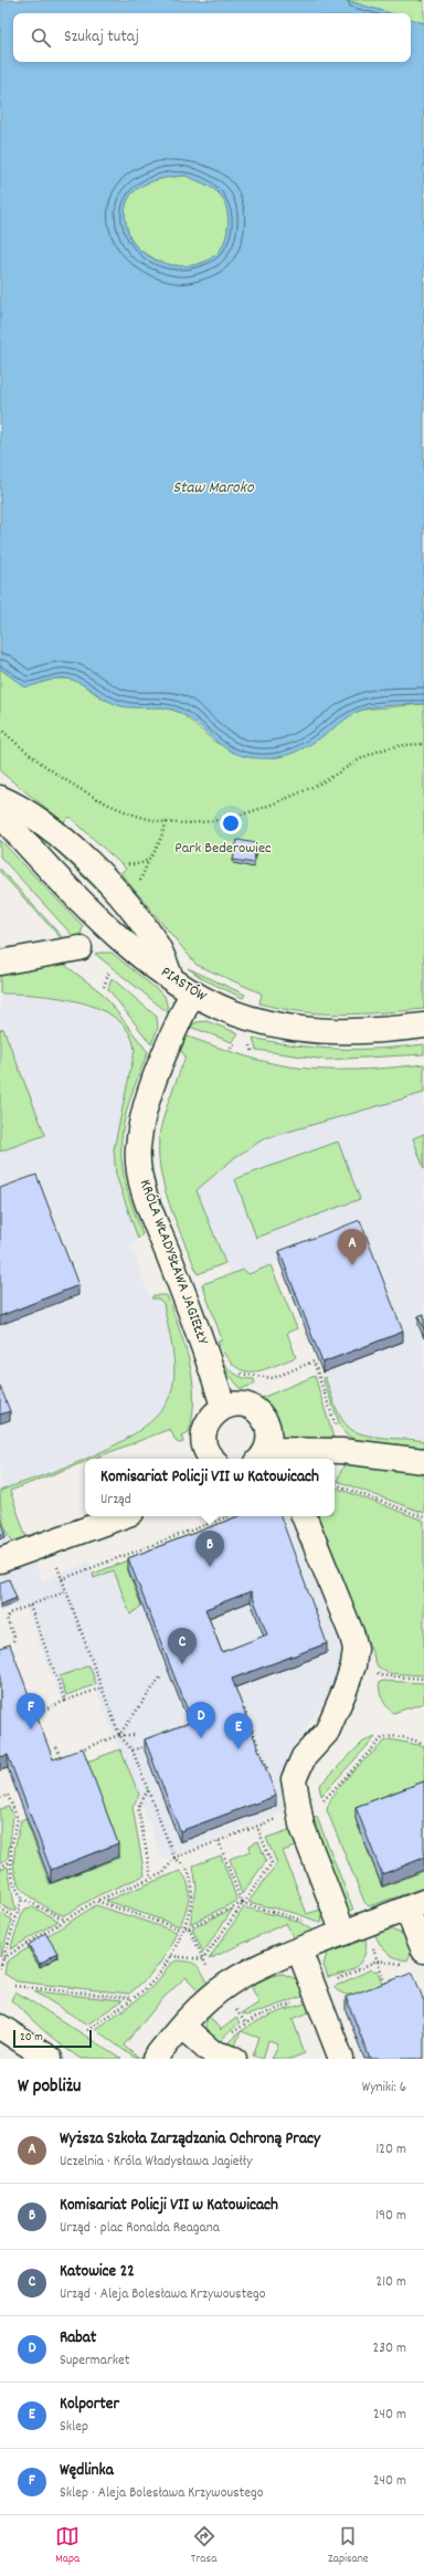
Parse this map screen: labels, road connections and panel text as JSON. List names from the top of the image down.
{
  "streets": {
    "street": ["PIASTÓW", "KRÓLA WŁADYSŁAWA JAGIEŁŁY"]
  },
  "crossings": [
    ["PIASTÓW", "KRÓLA WŁADYSŁAWA JAGIEŁŁY"]
  ],
  "water": ["Staw Maroko"],
  "parks": ["Park Bederowiec"],
  "scale_bar": "20 m",
  "page": {
    "search": "Szukaj tutaj",
    "pins": [
      "A",
      "B",
      "C",
      "F",
      "D",
      "E"
    ],
    "popup": ["Komisariat Policji VII w Katowicach", "Urząd"],
    "scale": "20 m",
    "heading": ["W pobliżu", "Wyniki: 6"],
    "list": [
      {
        "mark": "A",
        "name": "Wyższa Szkoła Zarządzania Ochroną Pracy",
        "note": "Uczelnia · Króla Władysława Jagiełły",
        "value": "120 m"
      },
      {
        "mark": "B",
        "name": "Komisariat Policji VII w Katowicach",
        "note": "Urząd · plac Ronalda Reagana",
        "value": "190 m"
      },
      {
        "mark": "C",
        "name": "Katowice 22",
        "note": "Urząd · Aleja Bolesława Krzywoustego",
        "value": "210 m"
      },
      {
        "mark": "D",
        "name": "Rabat",
        "note": "Supermarket",
        "value": "230 m"
      },
      {
        "mark": "E",
        "name": "Kolporter",
        "note": "Sklep",
        "value": "240 m"
      },
      {
        "mark": "F",
        "name": "Wędlinka",
        "note": "Sklep · Aleja Bolesława Krzywoustego",
        "value": "240 m"
      }
    ],
    "nav": ["Mapa", "Trasa", "Zapisane"]
  }
}
